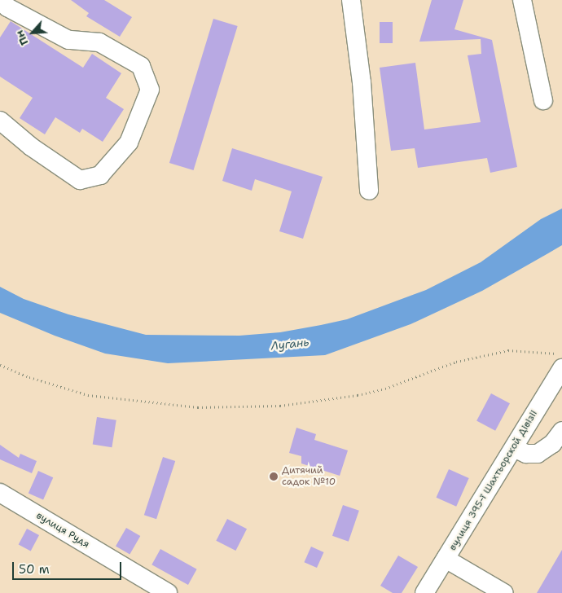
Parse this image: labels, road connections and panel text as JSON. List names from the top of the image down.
{
  "streets": {
    "street": ["вулиця 395-ї Шахтьорской Дівізіі", "вулиця Рудя"]
  },
  "water": ["Лугань"],
  "places": ["Дитячий садок №10"],
  "scale_bar": "50 m",
  "north": "bottom left"
}
